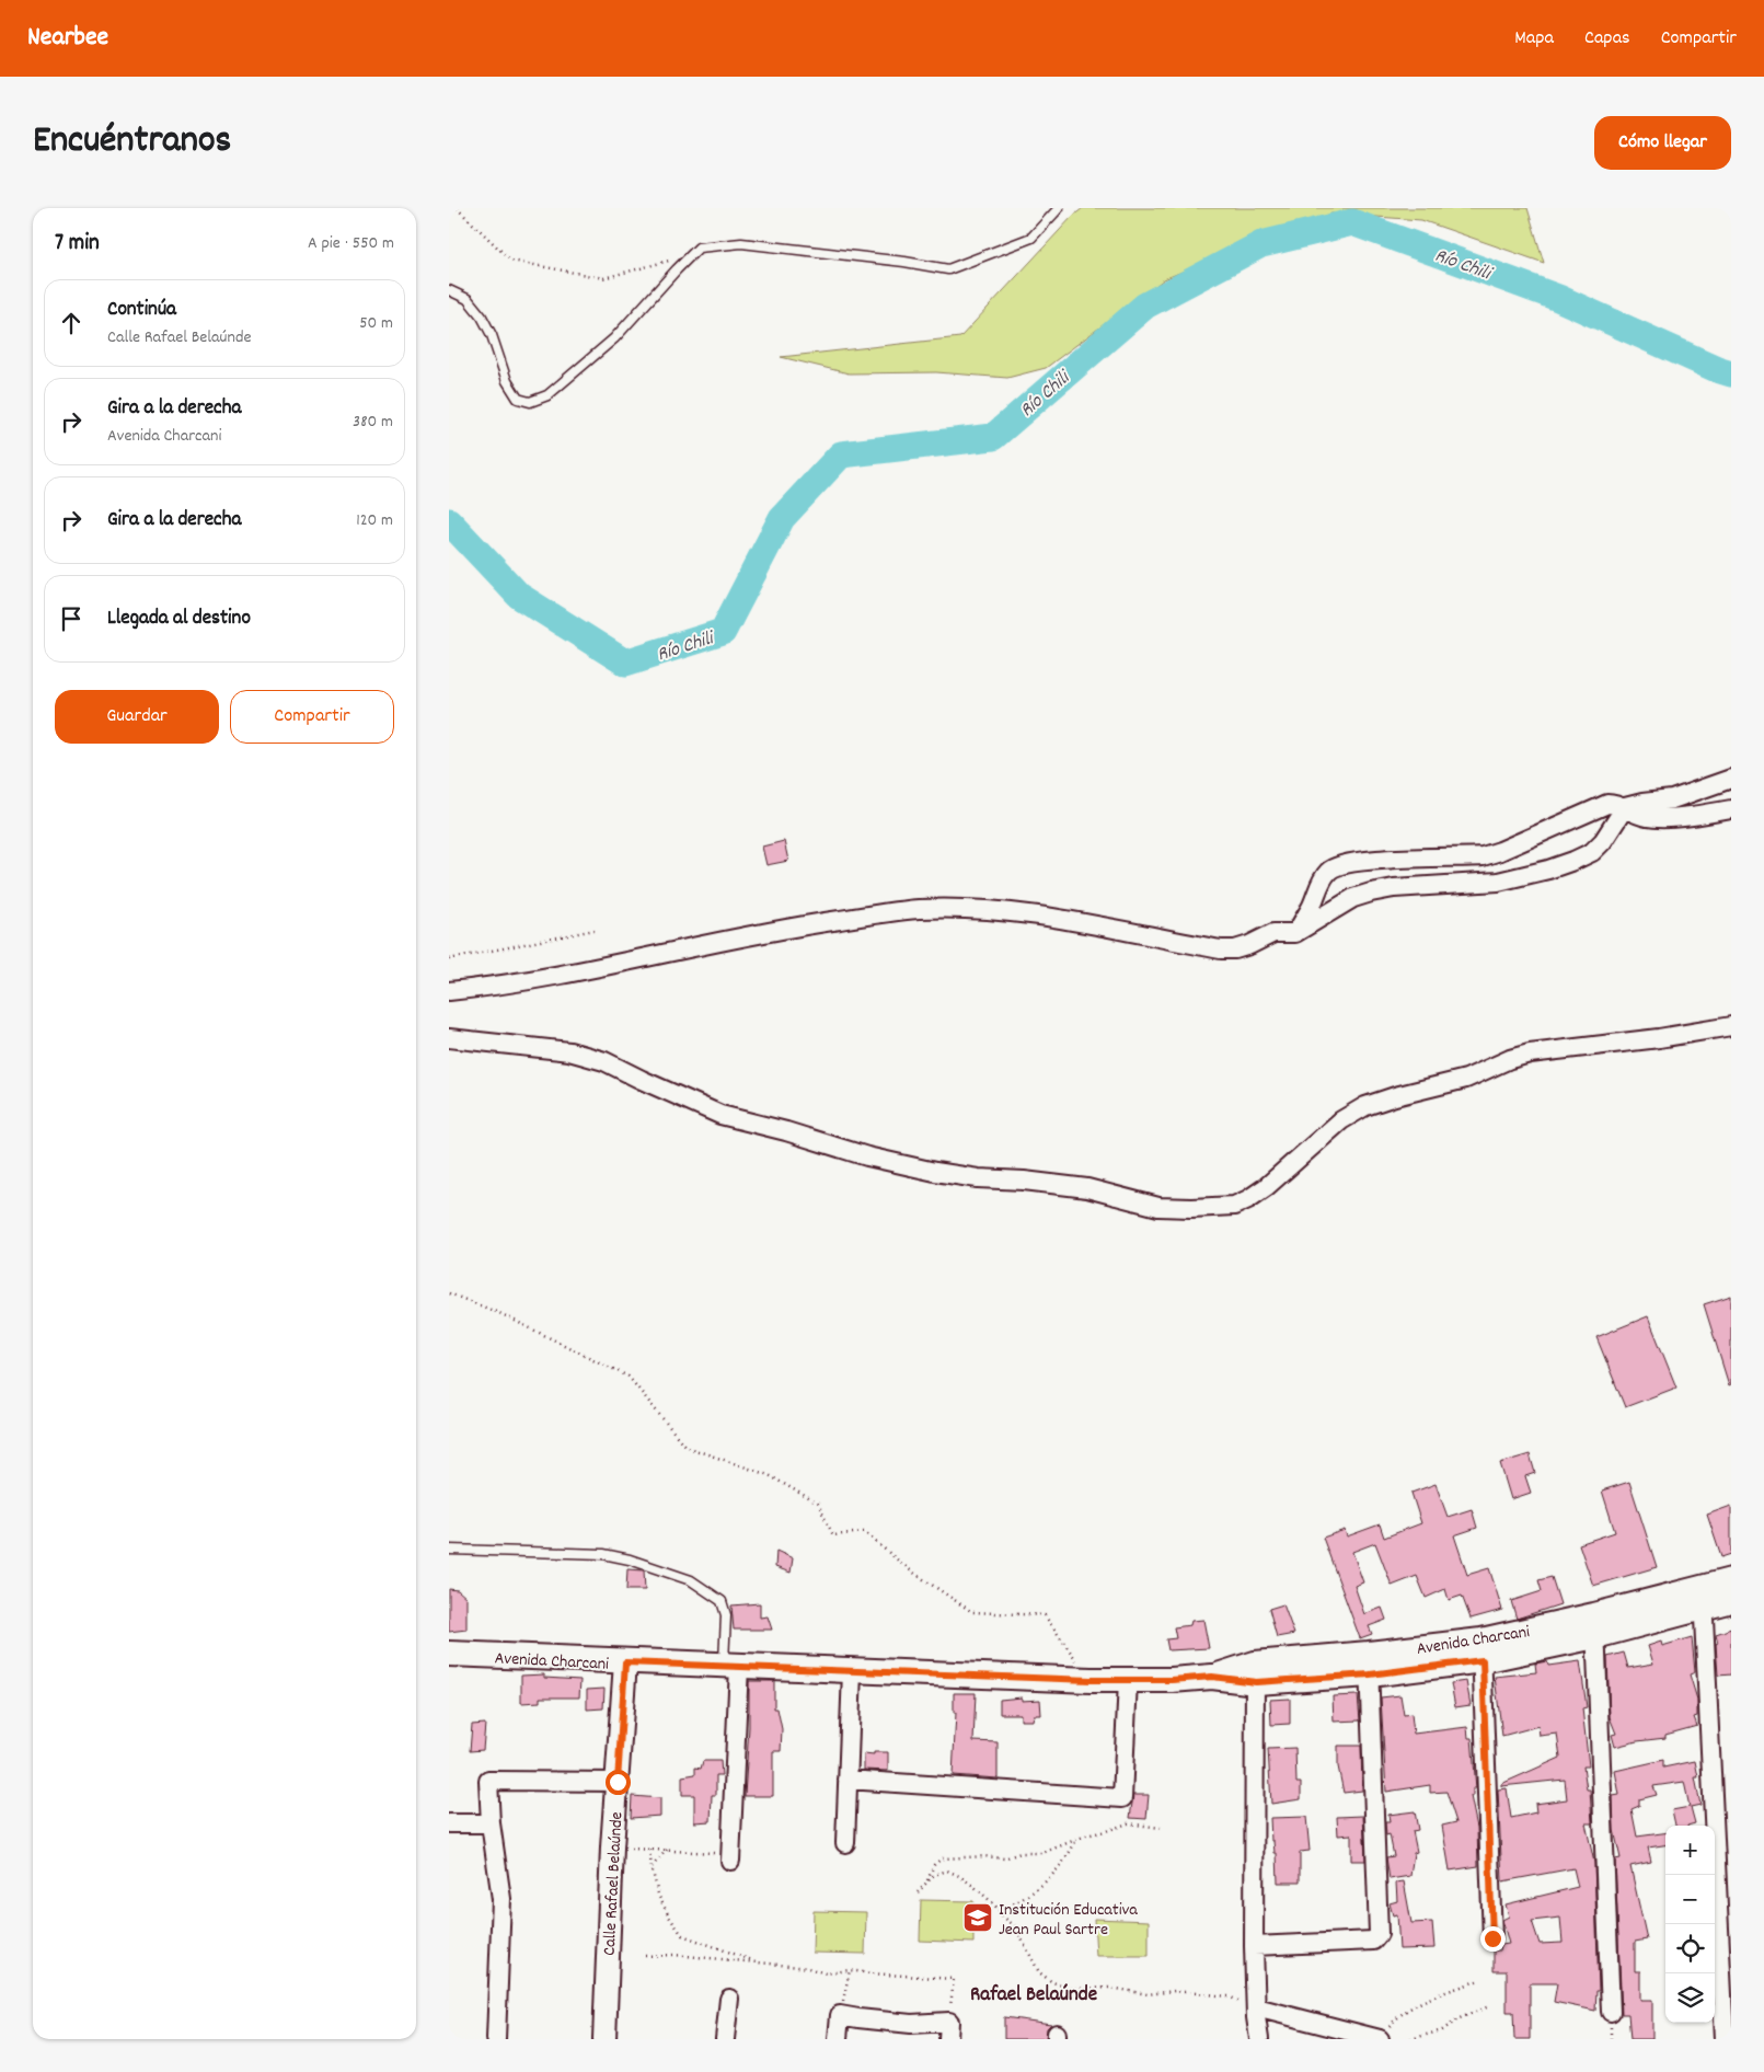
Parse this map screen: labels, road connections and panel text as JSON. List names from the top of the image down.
{
  "streets": {
    "main road": ["Avenida Charcani"],
    "street": ["Calle Rafael Belaúnde"]
  },
  "crossings": [
    ["Avenida Charcani", "Calle Rafael Belaúnde"]
  ],
  "districts": ["Rafael Belaúnde"],
  "water": ["Río Chili"],
  "places": {
    "school or university": ["Institución Educativa Jean Paul Sartre"]
  },
  "page": {
    "header": "Nearbee",
    "nav": ["Mapa", "Capas", "Compartir"],
    "title": "Encuéntranos",
    "buttons": [
      "Cómo llegar",
      ["Guardar", "Compartir"]
    ],
    "heading": ["7 min", "A pie · 550 m"],
    "list": [
      ["Continúa", "Calle Rafael Belaúnde", "50 m"],
      ["Gira a la derecha", "Avenida Charcani", "380 m"],
      ["Gira a la derecha", "120 m"],
      "Llegada al destino"
    ],
    "map_buttons": ["+", "−"]
  }
}
